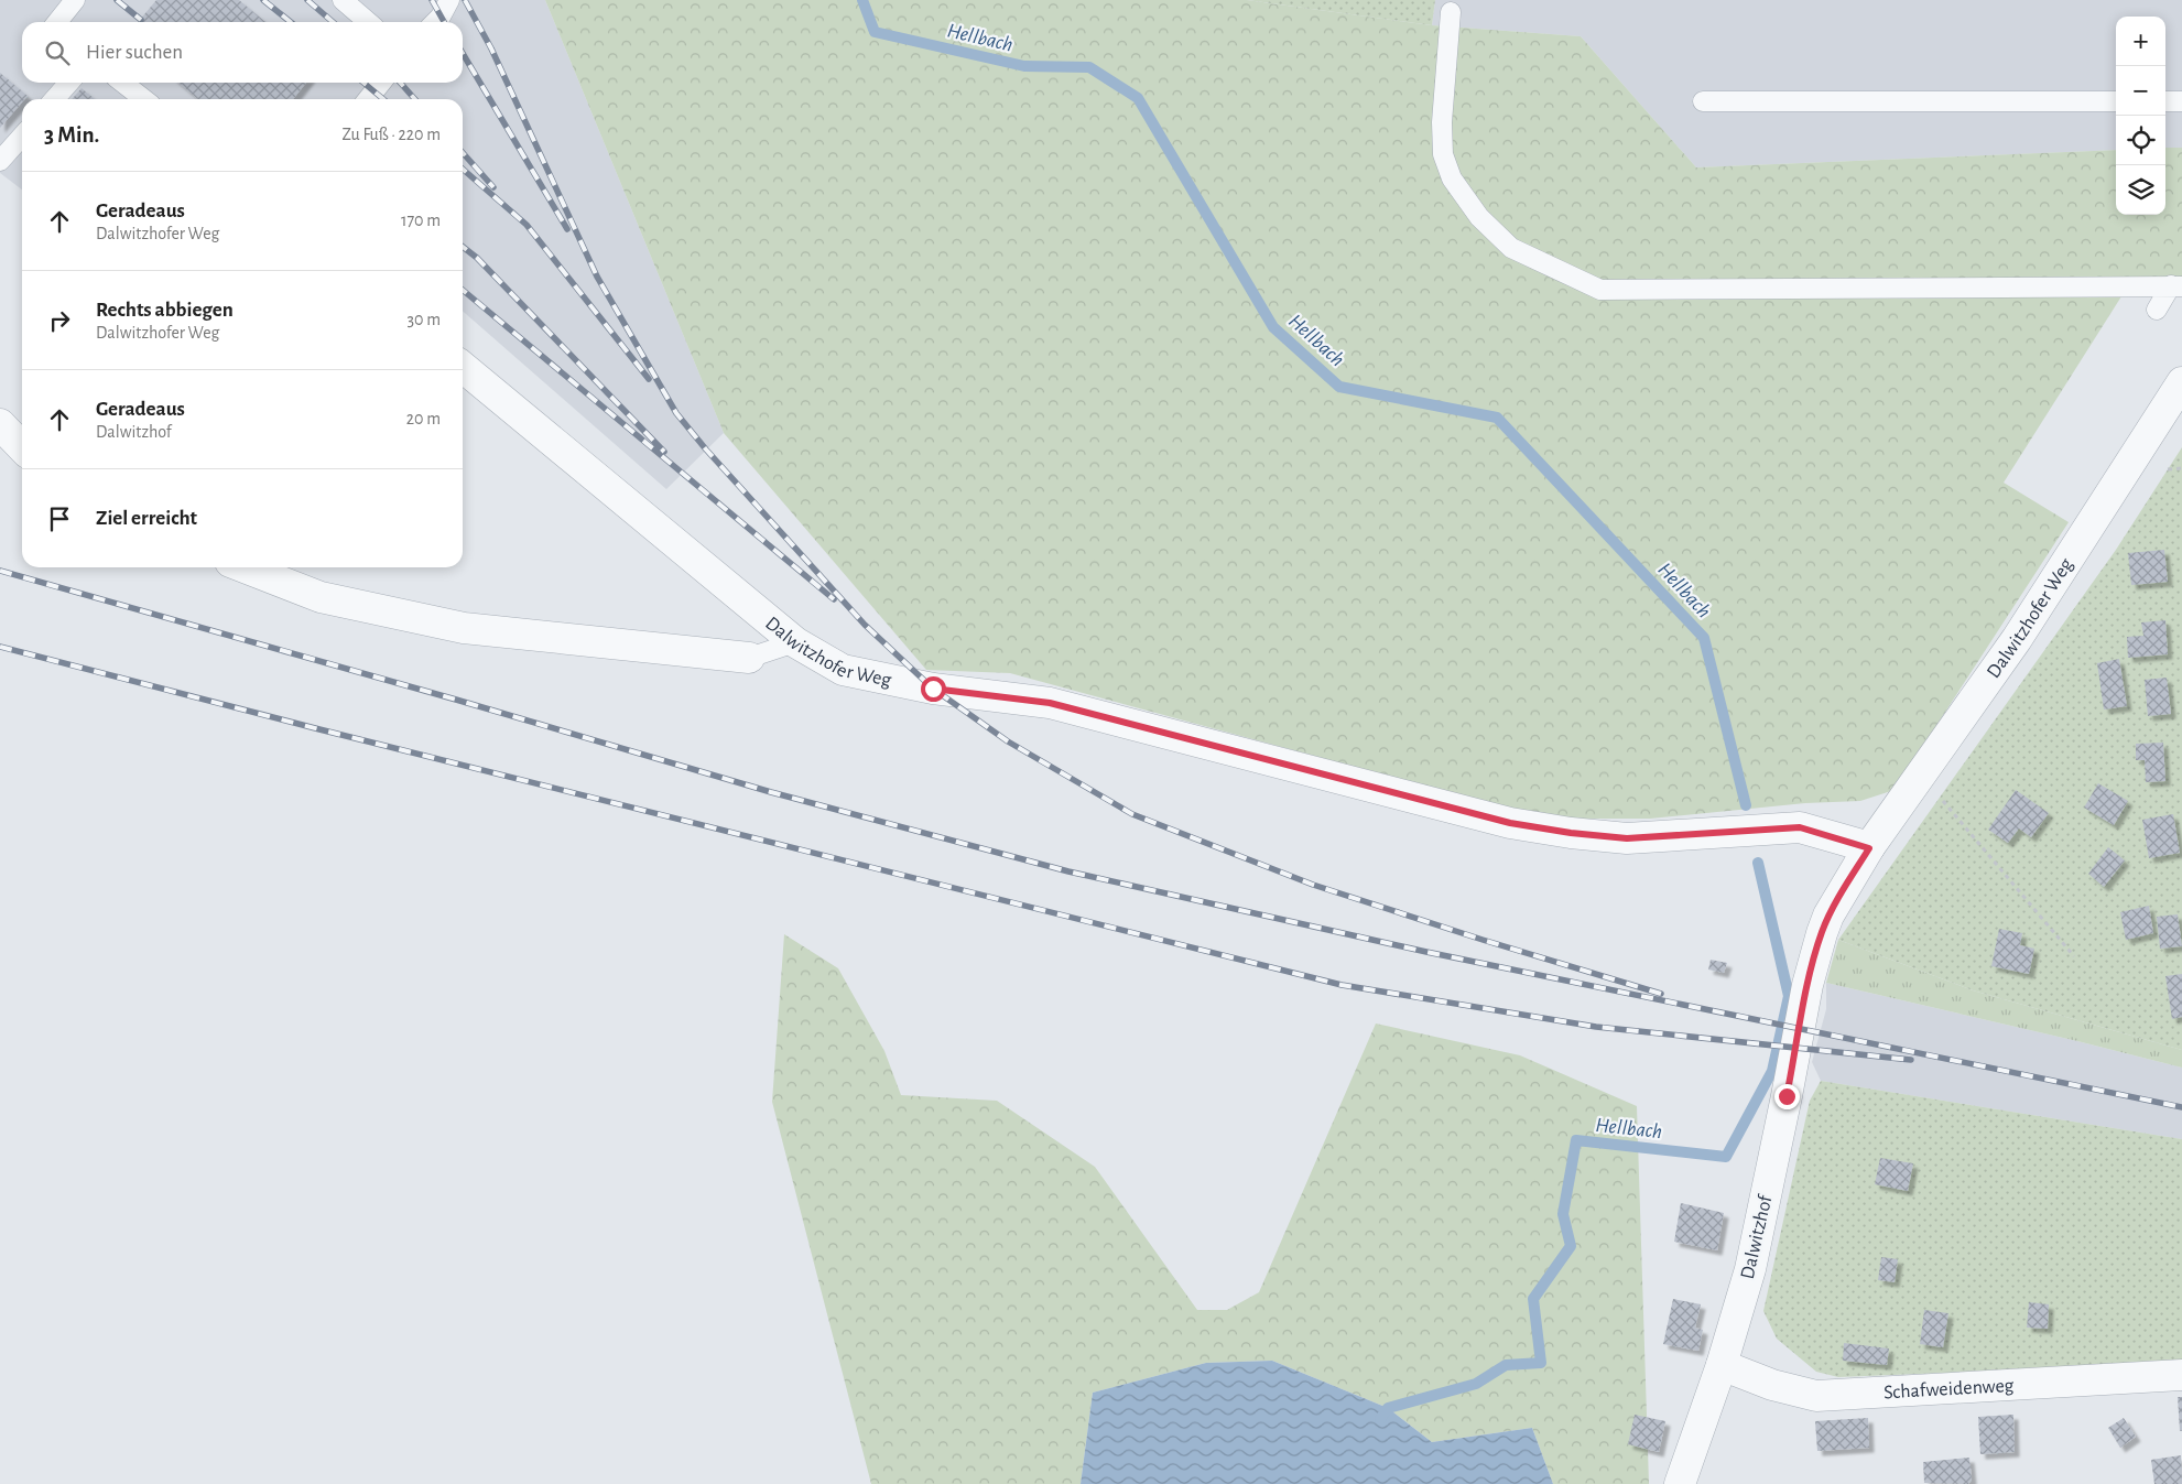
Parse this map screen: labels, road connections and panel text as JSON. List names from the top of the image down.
{
  "streets": {
    "street": ["Dalwitzhofer Weg", "Dalwitzhof", "Schafweidenweg"]
  },
  "crossings": [
    ["Dalwitzhofer Weg", "Dalwitzhof"],
    ["Dalwitzhof", "Schafweidenweg"]
  ],
  "water": ["Hellbach"],
  "page": {
    "map_buttons": ["+", "−"],
    "search": "Hier suchen",
    "heading": ["3 Min.", "Zu Fuß · 220 m"],
    "list": [
      ["Geradeaus", "Dalwitzhofer Weg", "170 m"],
      ["Rechts abbiegen", "Dalwitzhofer Weg", "30 m"],
      ["Geradeaus", "Dalwitzhof", "20 m"],
      "Ziel erreicht"
    ]
  }
}
